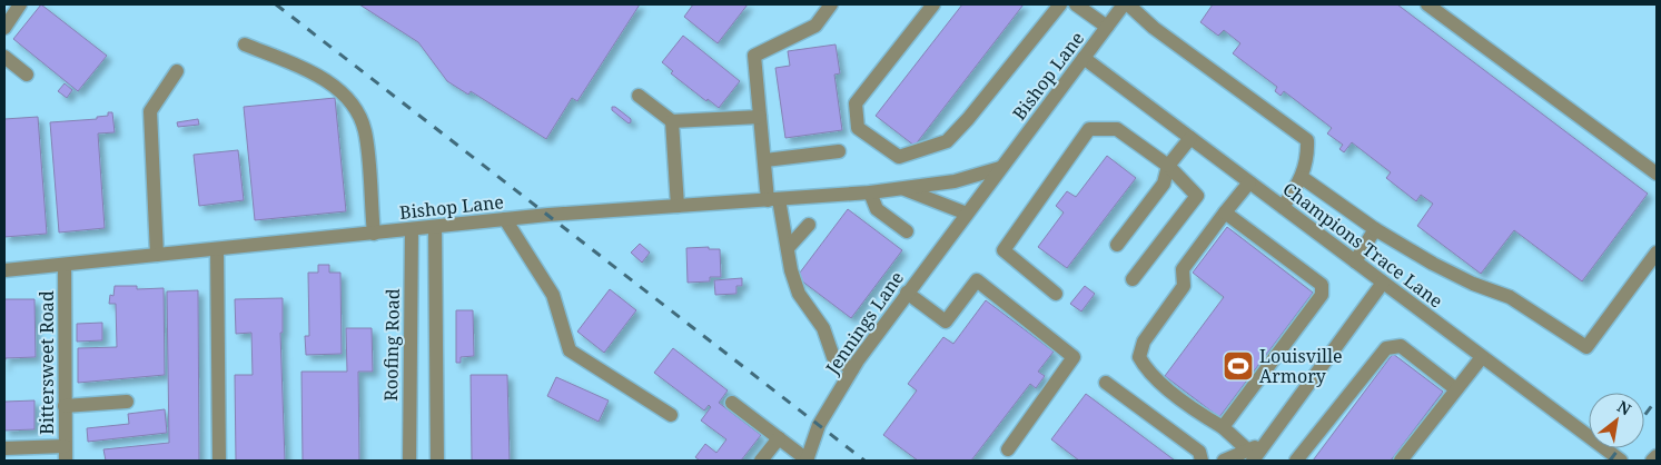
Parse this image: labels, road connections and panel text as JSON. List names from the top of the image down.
{
  "streets": {
    "street": [
      "Bishop Lane",
      "Champions Trace Lane",
      "Jennings Lane",
      "Roofing Road",
      "Bittersweet Road"
    ]
  },
  "crossings": [
    ["Bishop Lane", "Champions Trace Lane"],
    ["Bishop Lane", "Jennings Lane"],
    ["Bishop Lane", "Roofing Road"],
    ["Bishop Lane", "Bittersweet Road"]
  ],
  "places": {
    "sports": ["Louisville Armory"]
  },
  "north": "top right"
}
